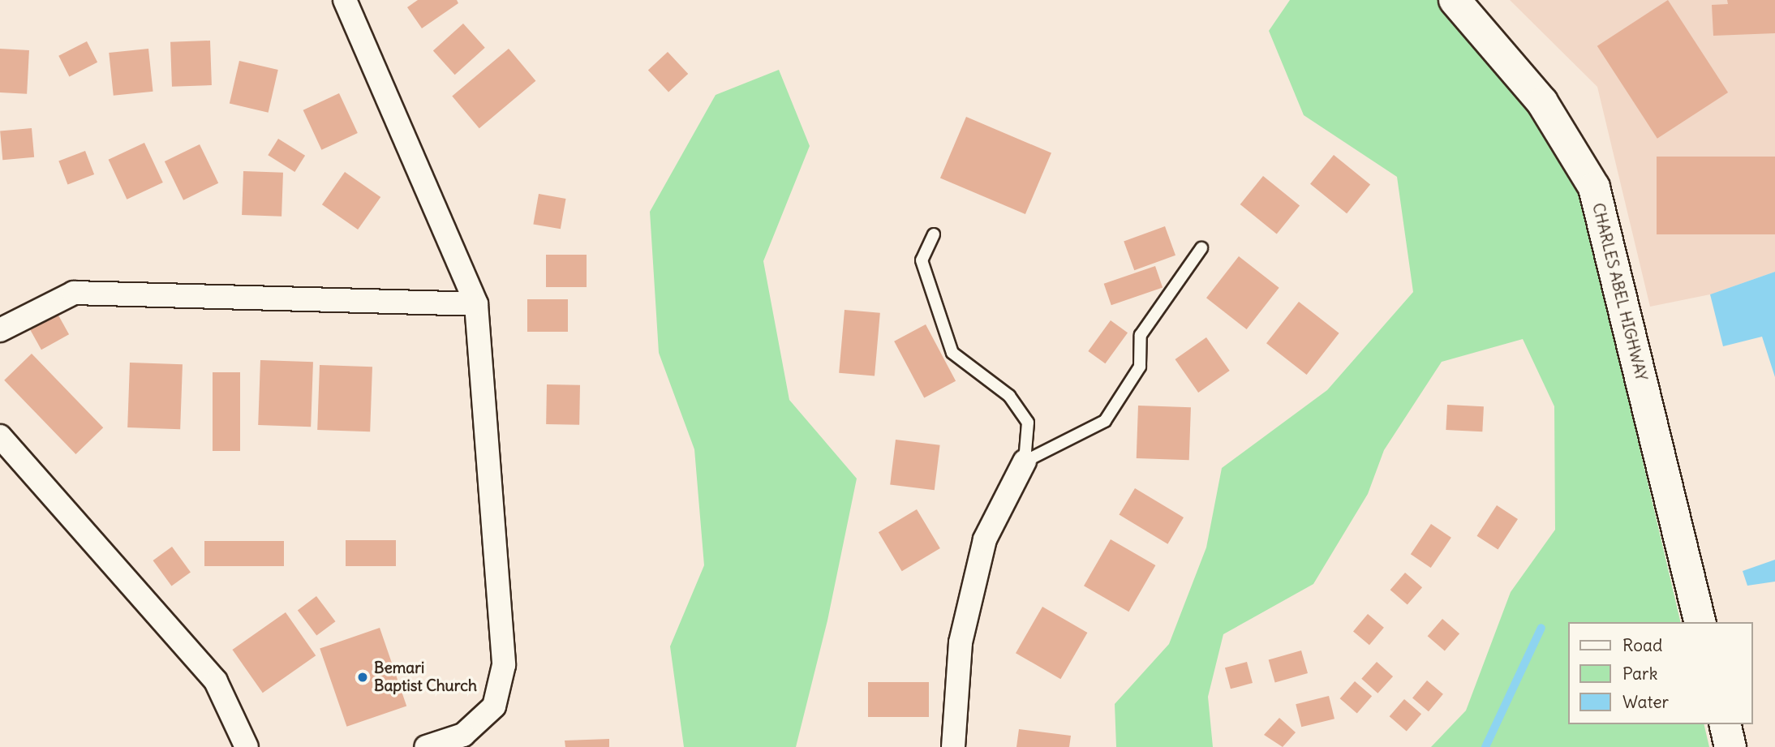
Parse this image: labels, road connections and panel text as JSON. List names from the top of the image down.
{
  "streets": {
    "main road": ["CHARLES ABEL HIGHWAY"]
  },
  "places": ["Bemari Baptist Church"],
  "legend": ["Road", "Park", "Water"]
}
